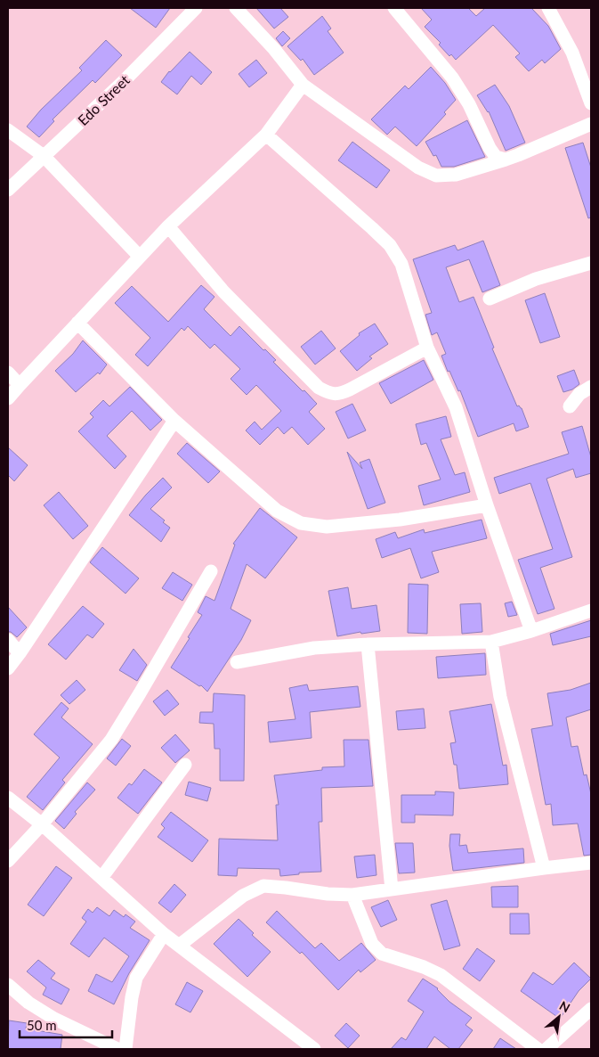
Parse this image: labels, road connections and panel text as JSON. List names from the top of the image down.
{
  "streets": {
    "street": ["Edo Street"]
  },
  "scale_bar": "50 m",
  "north": "top right"
}
